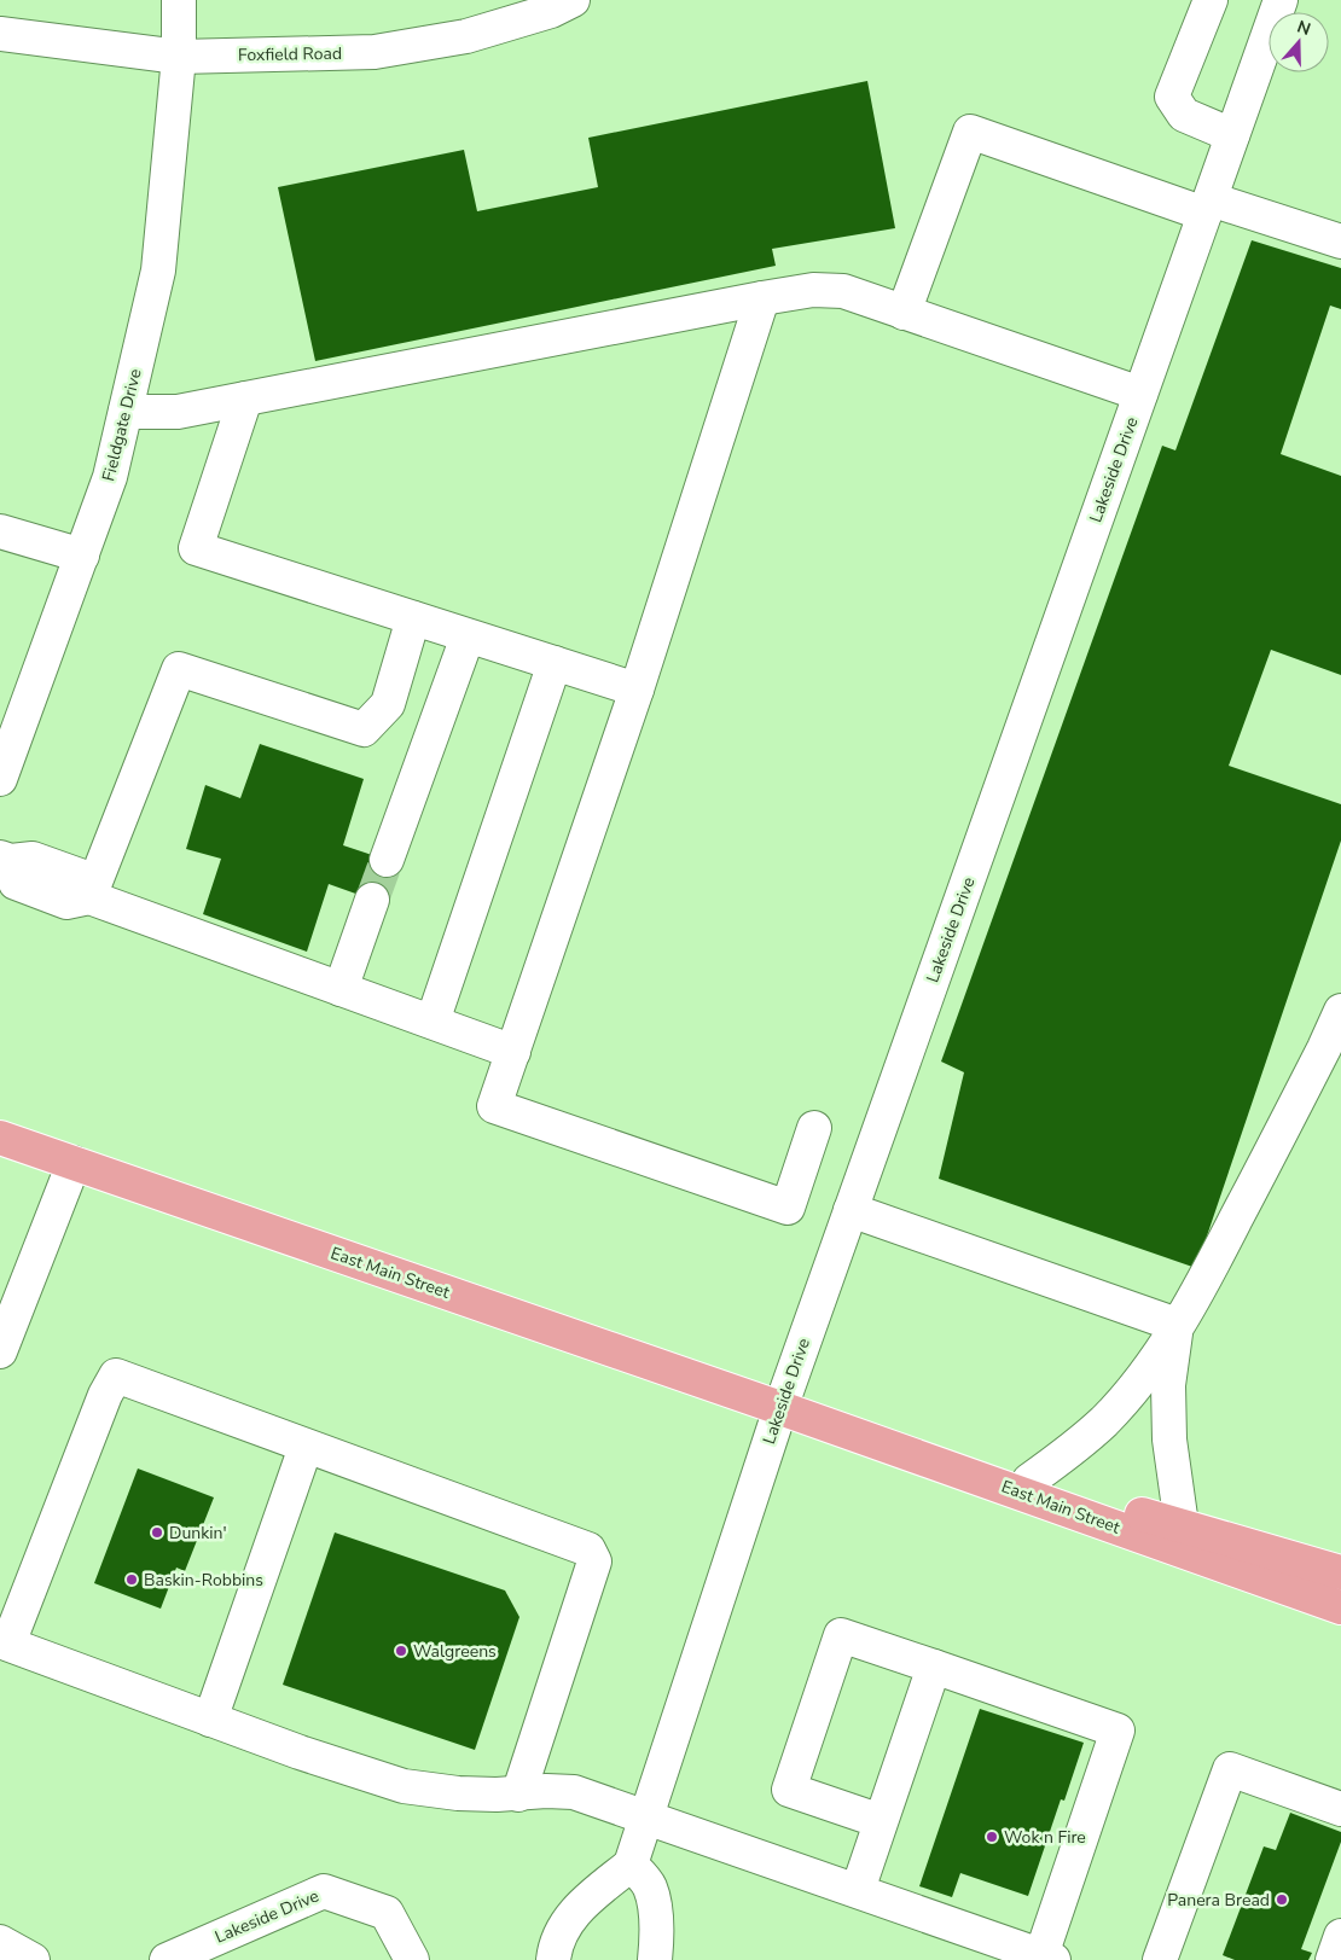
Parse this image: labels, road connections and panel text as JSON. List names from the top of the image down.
{
  "streets": {
    "main road": ["East Main Street"],
    "street": ["Foxfield Road", "Fieldgate Drive", "Lakeside Drive"]
  },
  "crossings": [
    ["Foxfield Road", "Fieldgate Drive"],
    ["Lakeside Drive", "East Main Street"]
  ],
  "places": [
    "Dunkin'",
    "Baskin-Robbins",
    "Walgreens",
    "Wok n Fire",
    "Panera Bread"
  ],
  "north": "top"
}
